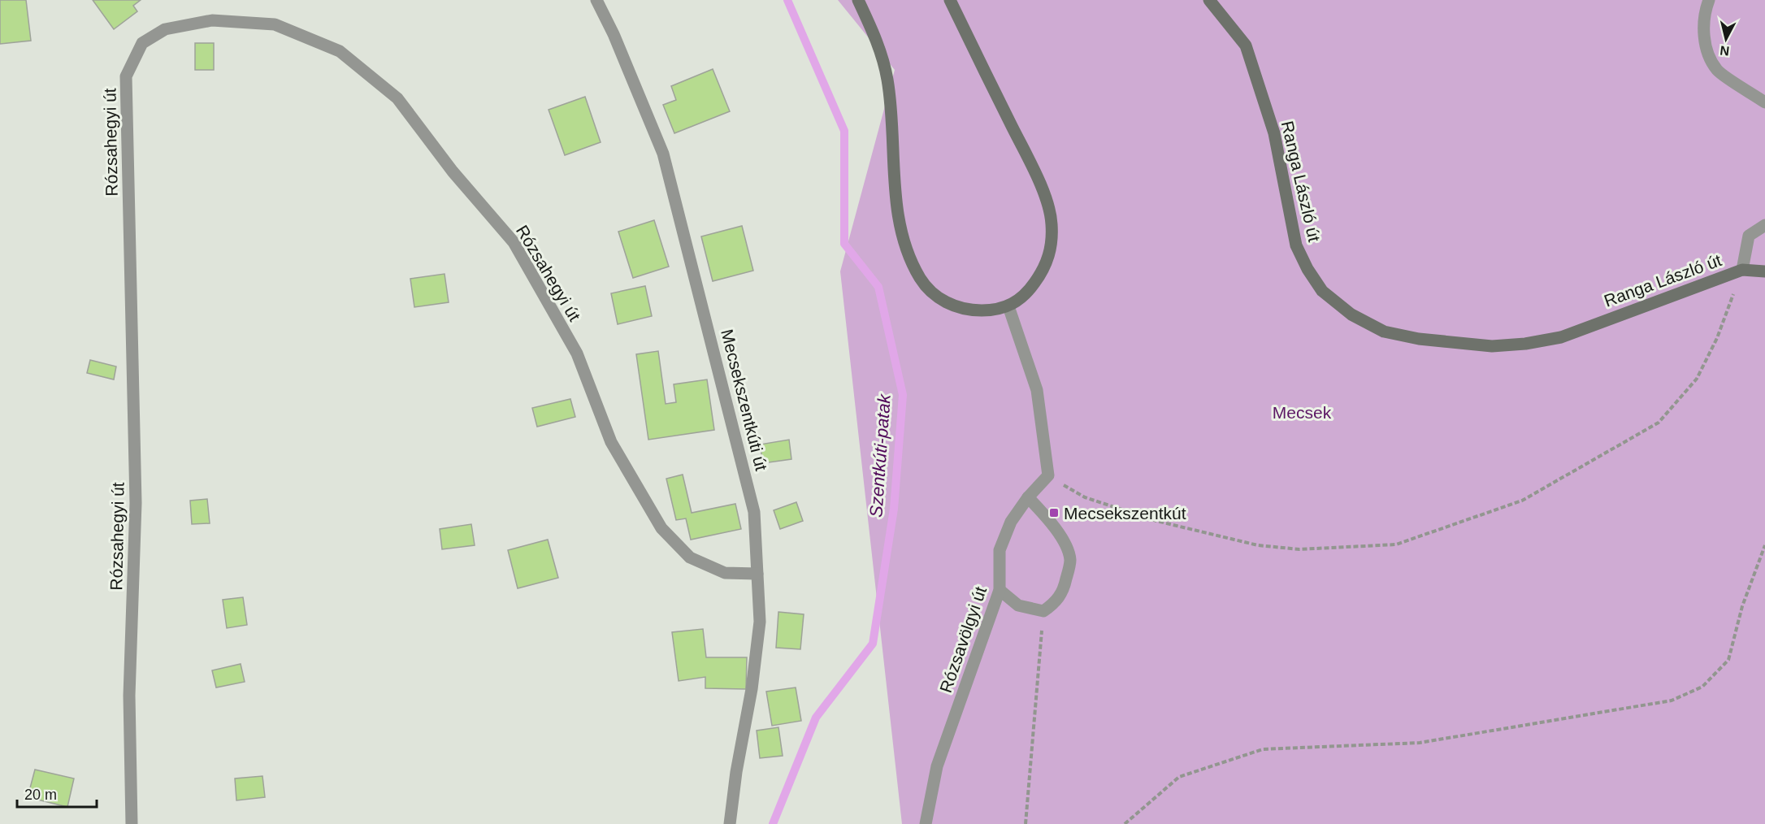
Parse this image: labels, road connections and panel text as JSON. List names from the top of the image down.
{
  "streets": {
    "main road": ["Ranga László út"],
    "street": ["Rózsahegyi út", "Mecsekszentkúti út", "Rózsavölgyi út"]
  },
  "crossings": [
    ["Rózsahegyi út", "Mecsekszentkúti út"]
  ],
  "water": ["Szentkúti-patak"],
  "parks": ["Mecsek"],
  "places": {
    "transit": ["Mecsekszentkút"]
  },
  "scale_bar": "20 m",
  "north": "bottom"
}
